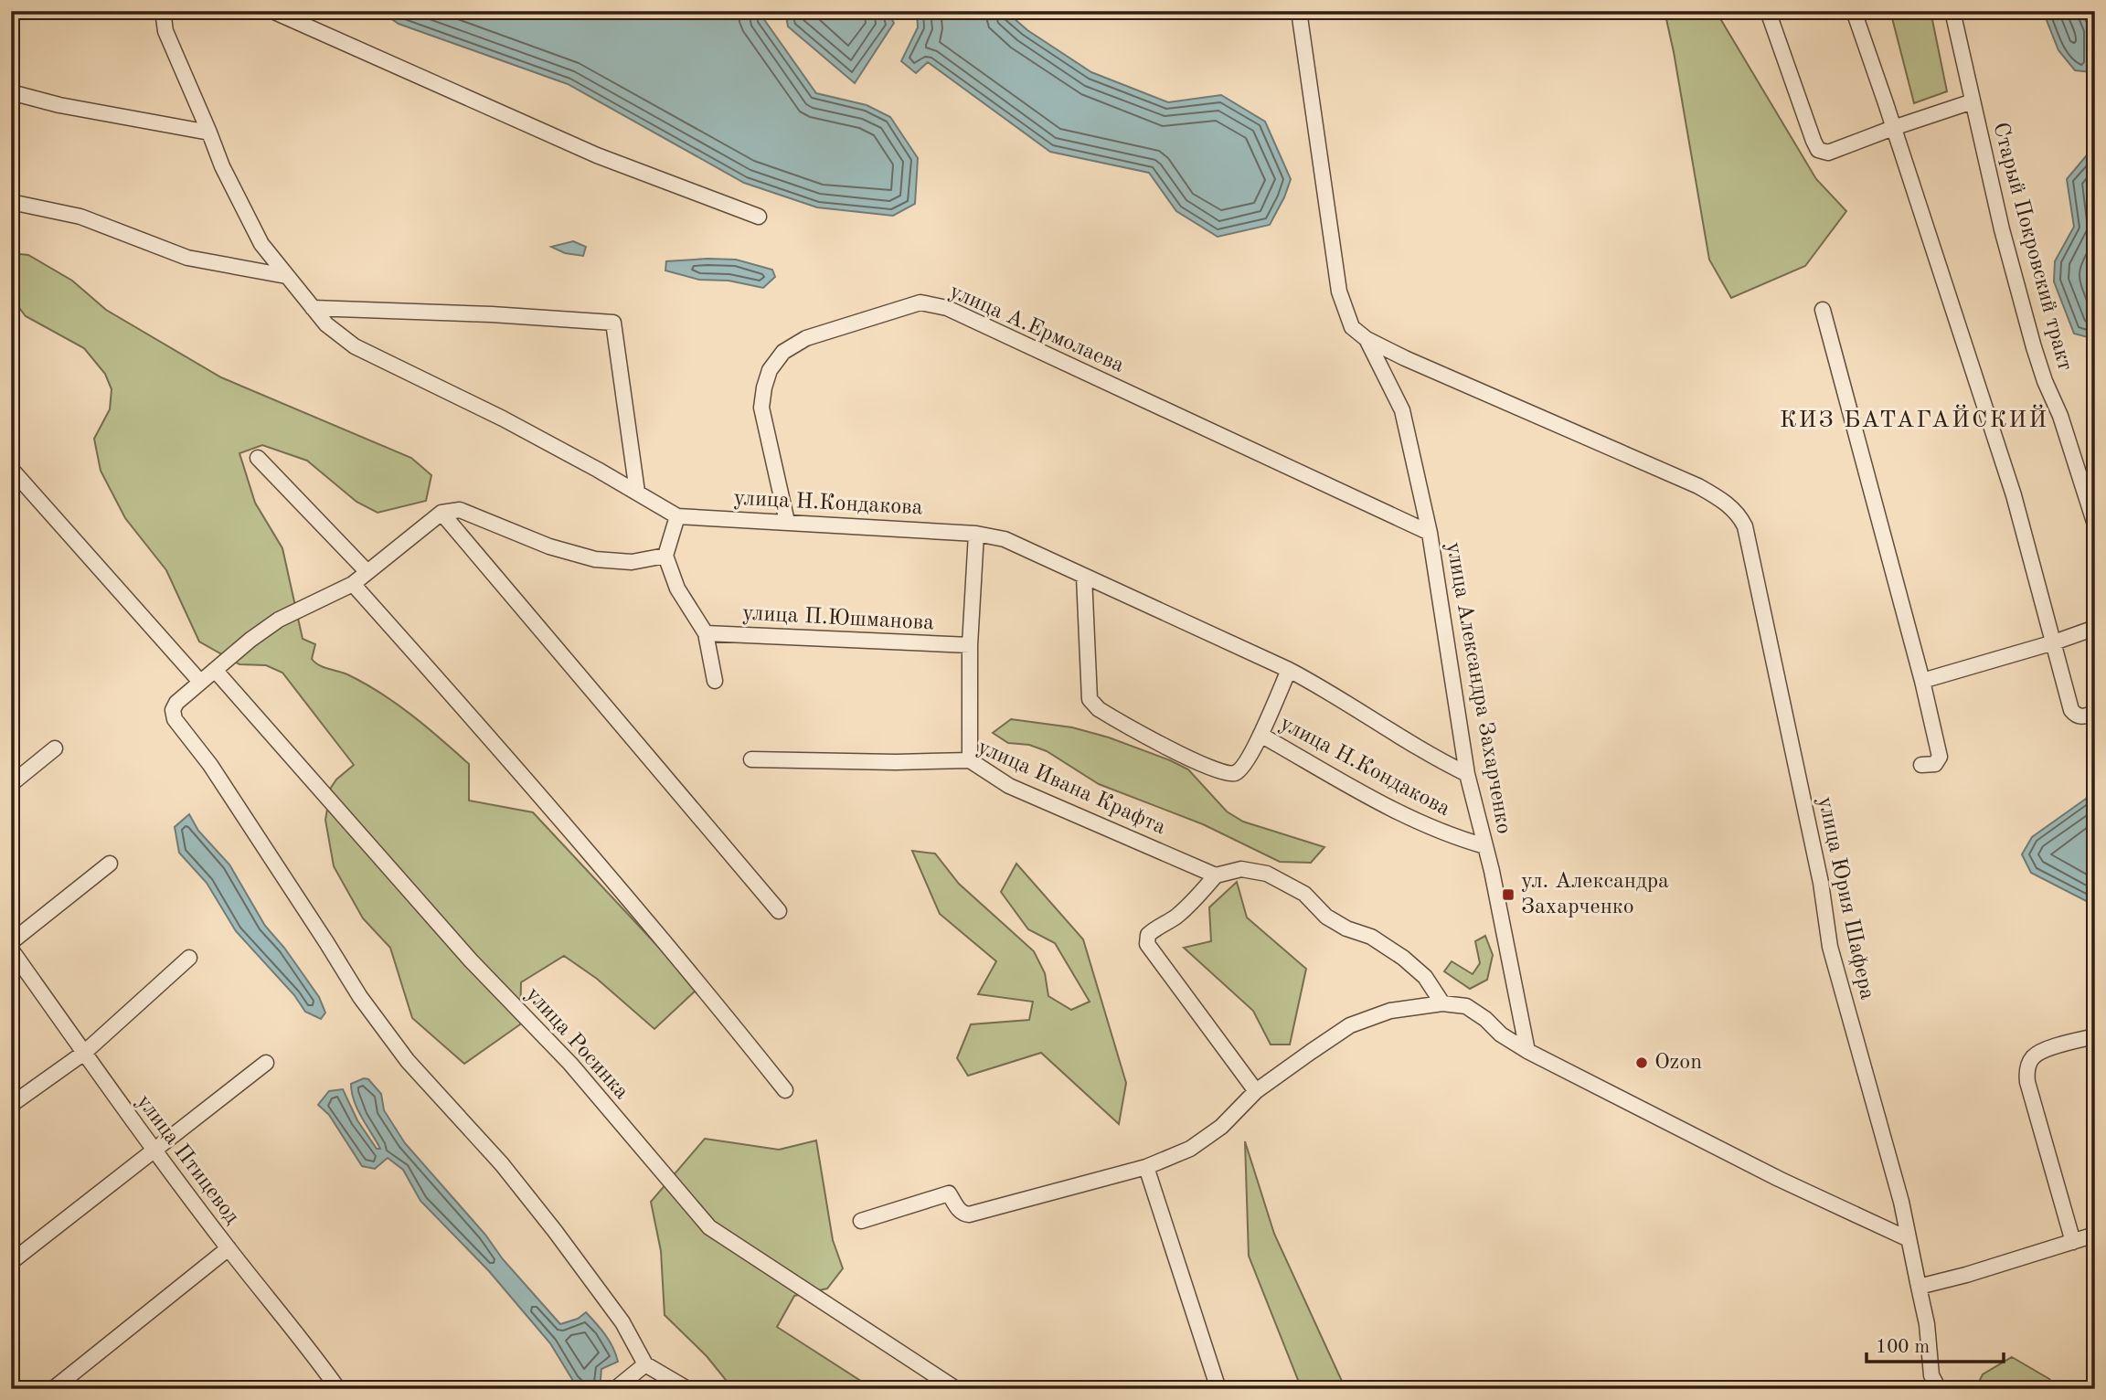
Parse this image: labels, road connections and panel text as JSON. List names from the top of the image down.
{
  "streets": {
    "street": [
      "Старый Покровский тракт",
      "улица А.Ермолаева",
      "улица Н.Кондакова",
      "улица П.Юшманова",
      "улица Александра Захарченко",
      "улица Ивана Крафта",
      "улица Юрия Шафера",
      "улица Росинка",
      "улица Птицевод"
    ]
  },
  "crossings": [
    ["улица А.Ермолаева", "улица Н.Кондакова"],
    ["улица А.Ермолаева", "улица Александра Захарченко"],
    ["улица Н.Кондакова", "улица Александра Захарченко"]
  ],
  "districts": ["КИЗ БАТАГАЙСКИЙ"],
  "places": {
    "transit": ["ул. Александра Захарченко"],
    "other": ["Ozon"]
  },
  "scale_bar": "100 m"
}
